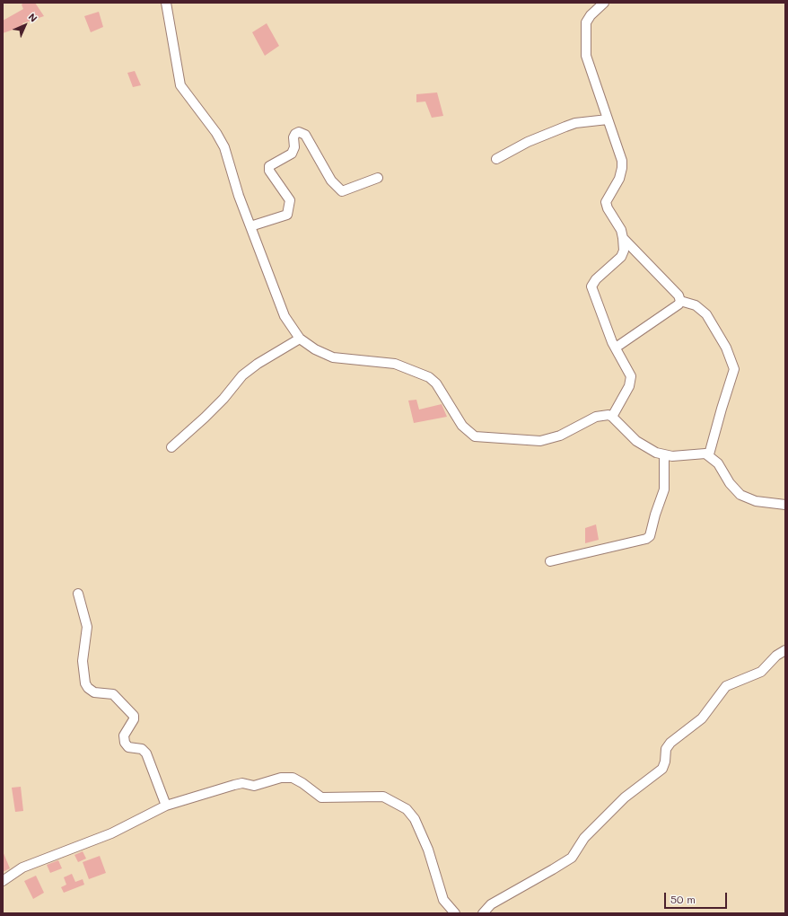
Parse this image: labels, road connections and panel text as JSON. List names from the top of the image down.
{
  "scale_bar": "50 m",
  "north": "top right"
}
